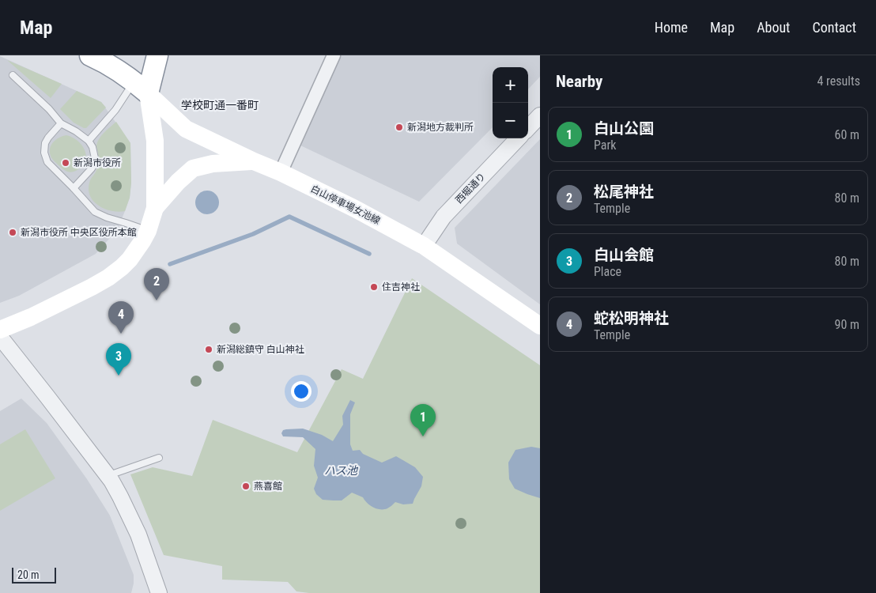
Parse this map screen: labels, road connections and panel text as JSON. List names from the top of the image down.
{
  "streets": {
    "main road": ["白山停車場女池線"],
    "street": ["西堀通り"]
  },
  "crossings": [
    ["西堀通り", "白山停車場女池線"]
  ],
  "districts": ["学校町通一番町"],
  "water": ["ハス池"],
  "places": [
    "新潟地方裁判所",
    "新潟市役所",
    "新潟市役所 中央区役所本館",
    "住吉神社",
    "新潟総鎮守 白山神社",
    "燕喜館"
  ],
  "scale_bar": "20 m",
  "page": {
    "header": "Map",
    "nav": [
      "Home",
      "Map",
      "About",
      "Contact"
    ],
    "heading": ["Nearby", "4 results"],
    "map_buttons": ["+", "−"],
    "list": [
      {
        "mark": "1",
        "name": "白山公園",
        "note": "Park",
        "value": "60 m"
      },
      {
        "mark": "2",
        "name": "松尾神社",
        "note": "Temple",
        "value": "80 m"
      },
      {
        "mark": "3",
        "name": "白山会館",
        "note": "Place",
        "value": "80 m"
      },
      {
        "mark": "4",
        "name": "蛇松明神社",
        "note": "Temple",
        "value": "90 m"
      }
    ],
    "pins": [
      "2",
      "4",
      "3",
      "1"
    ],
    "scale": "20 m"
  }
}
